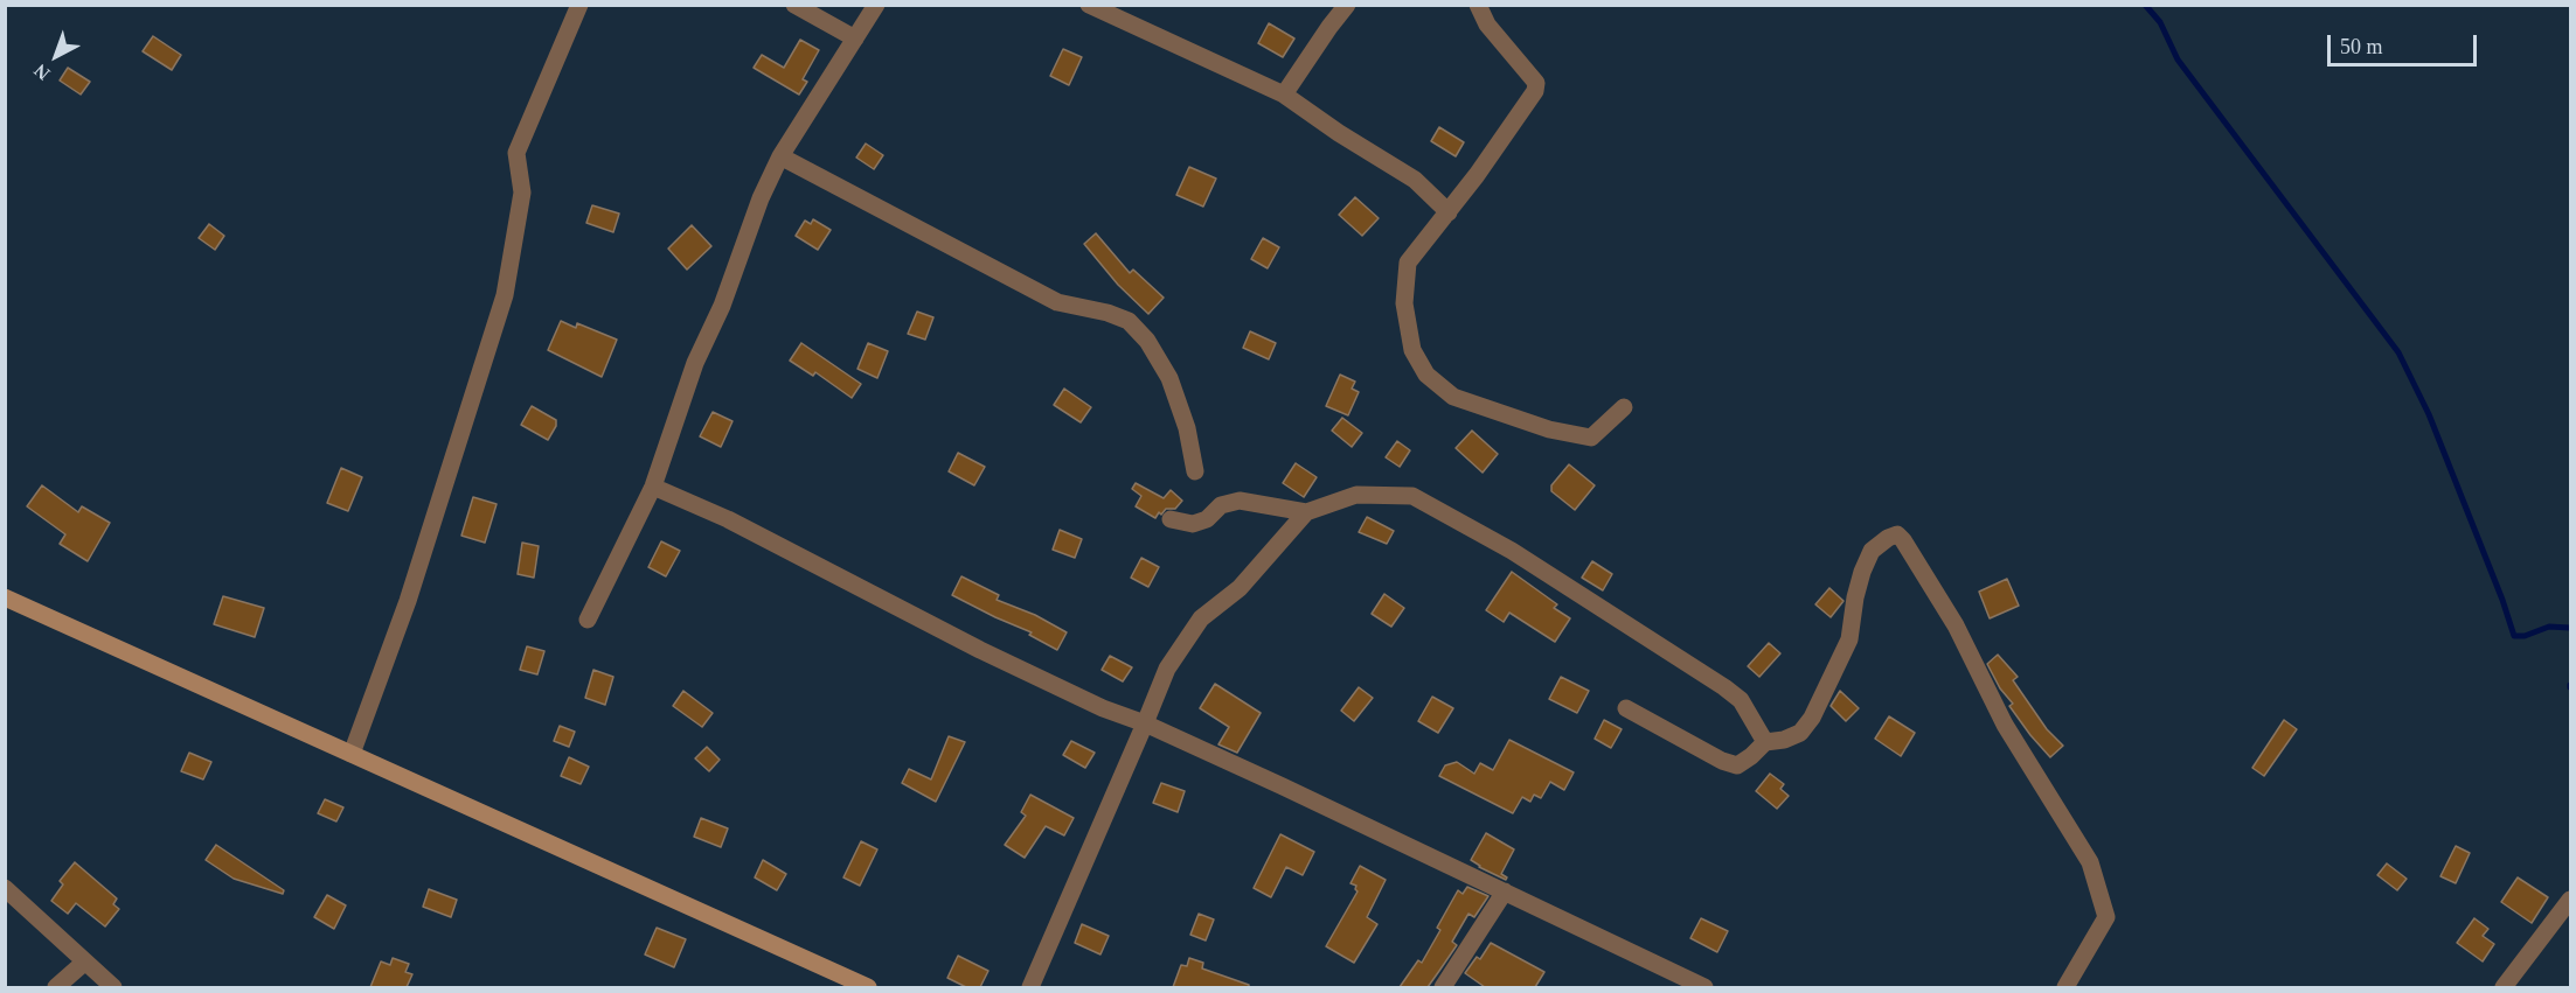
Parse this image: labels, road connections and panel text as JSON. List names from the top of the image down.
{
  "scale_bar": "50 m",
  "north": "bottom left"
}
